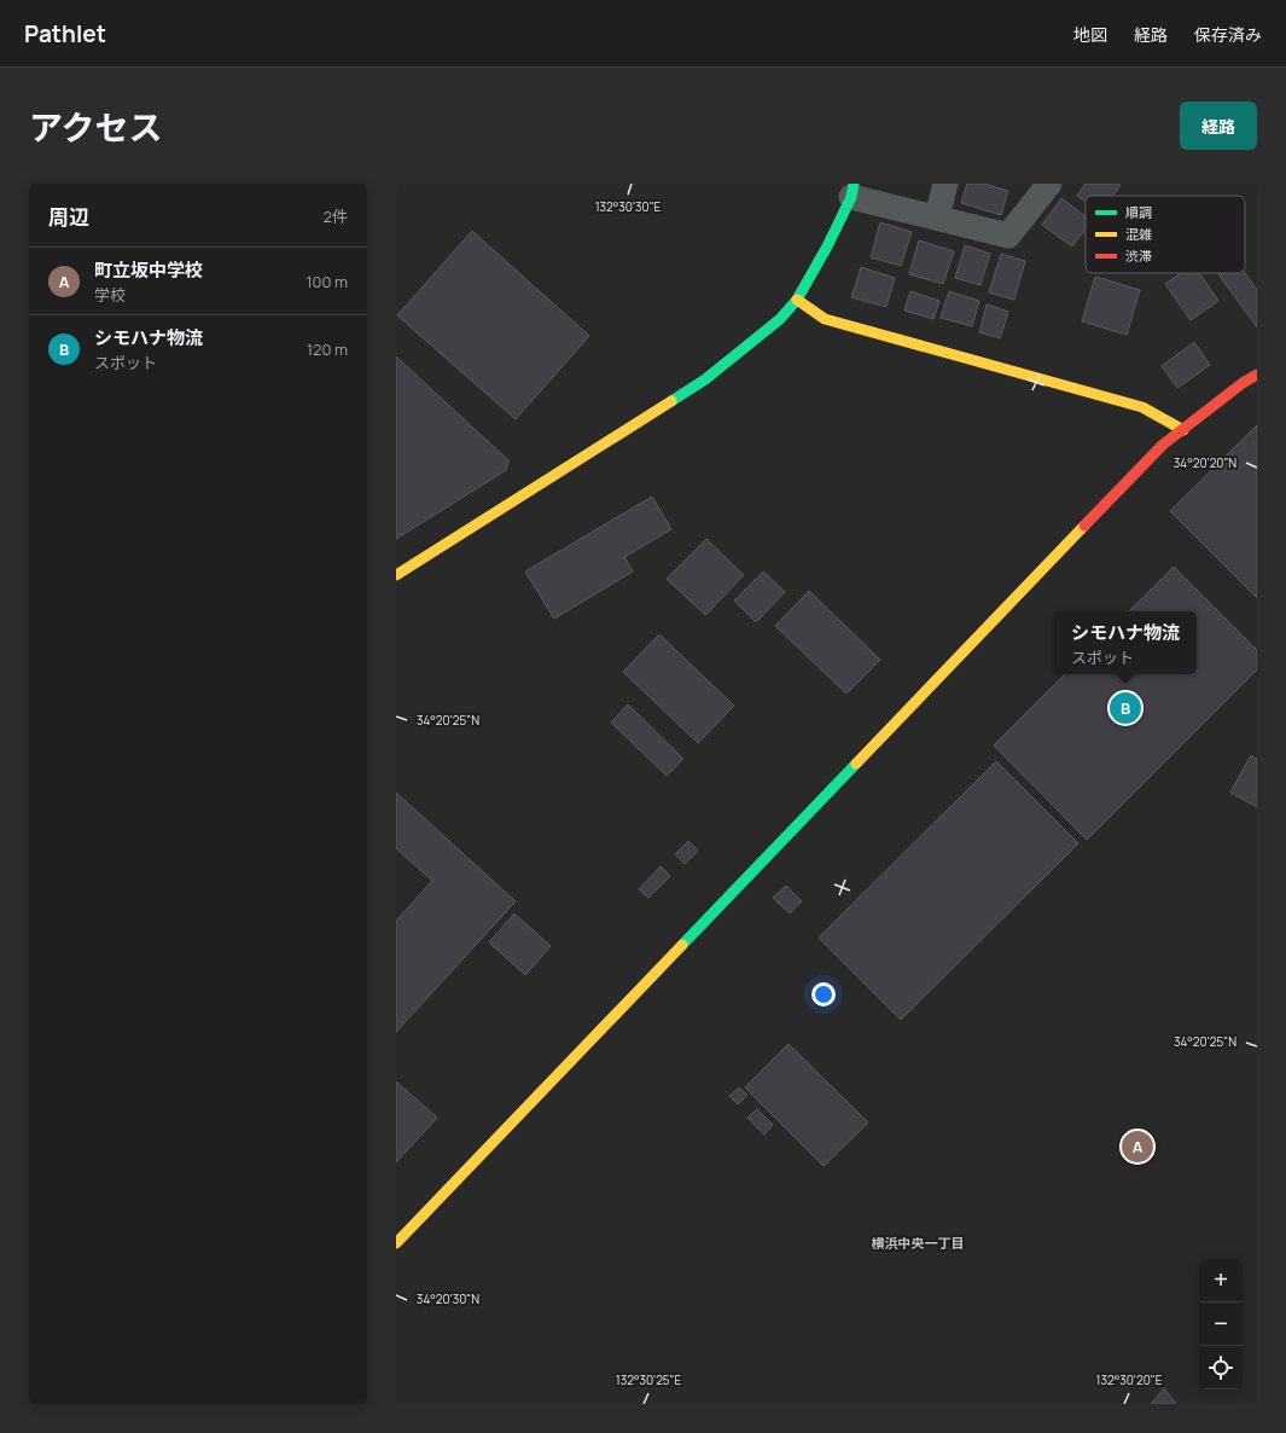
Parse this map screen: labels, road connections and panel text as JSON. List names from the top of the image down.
{
  "districts": ["横浜中央一丁目"],
  "legend": ["順調", "混雑", "渋滞"],
  "page": {
    "header": "Pathlet",
    "nav": ["地図", "経路", "保存済み"],
    "title": "アクセス",
    "buttons": "経路",
    "heading": ["周辺", "2件"],
    "list": [
      {
        "mark": "A",
        "name": "町立坂中学校",
        "note": "学校",
        "value": "100 m"
      },
      {
        "mark": "B",
        "name": "シモハナ物流",
        "note": "スポット",
        "value": "120 m"
      }
    ],
    "popup": ["シモハナ物流", "スポット"],
    "pins": ["B", "A"],
    "map_buttons": ["+", "−"]
  },
  "coordinates": [
    "132°30'30\"E",
    "34°20'20\"N",
    "34°20'25\"N",
    "34°20'30\"N",
    "132°30'25\"E",
    "132°30'20\"E"
  ]
}
